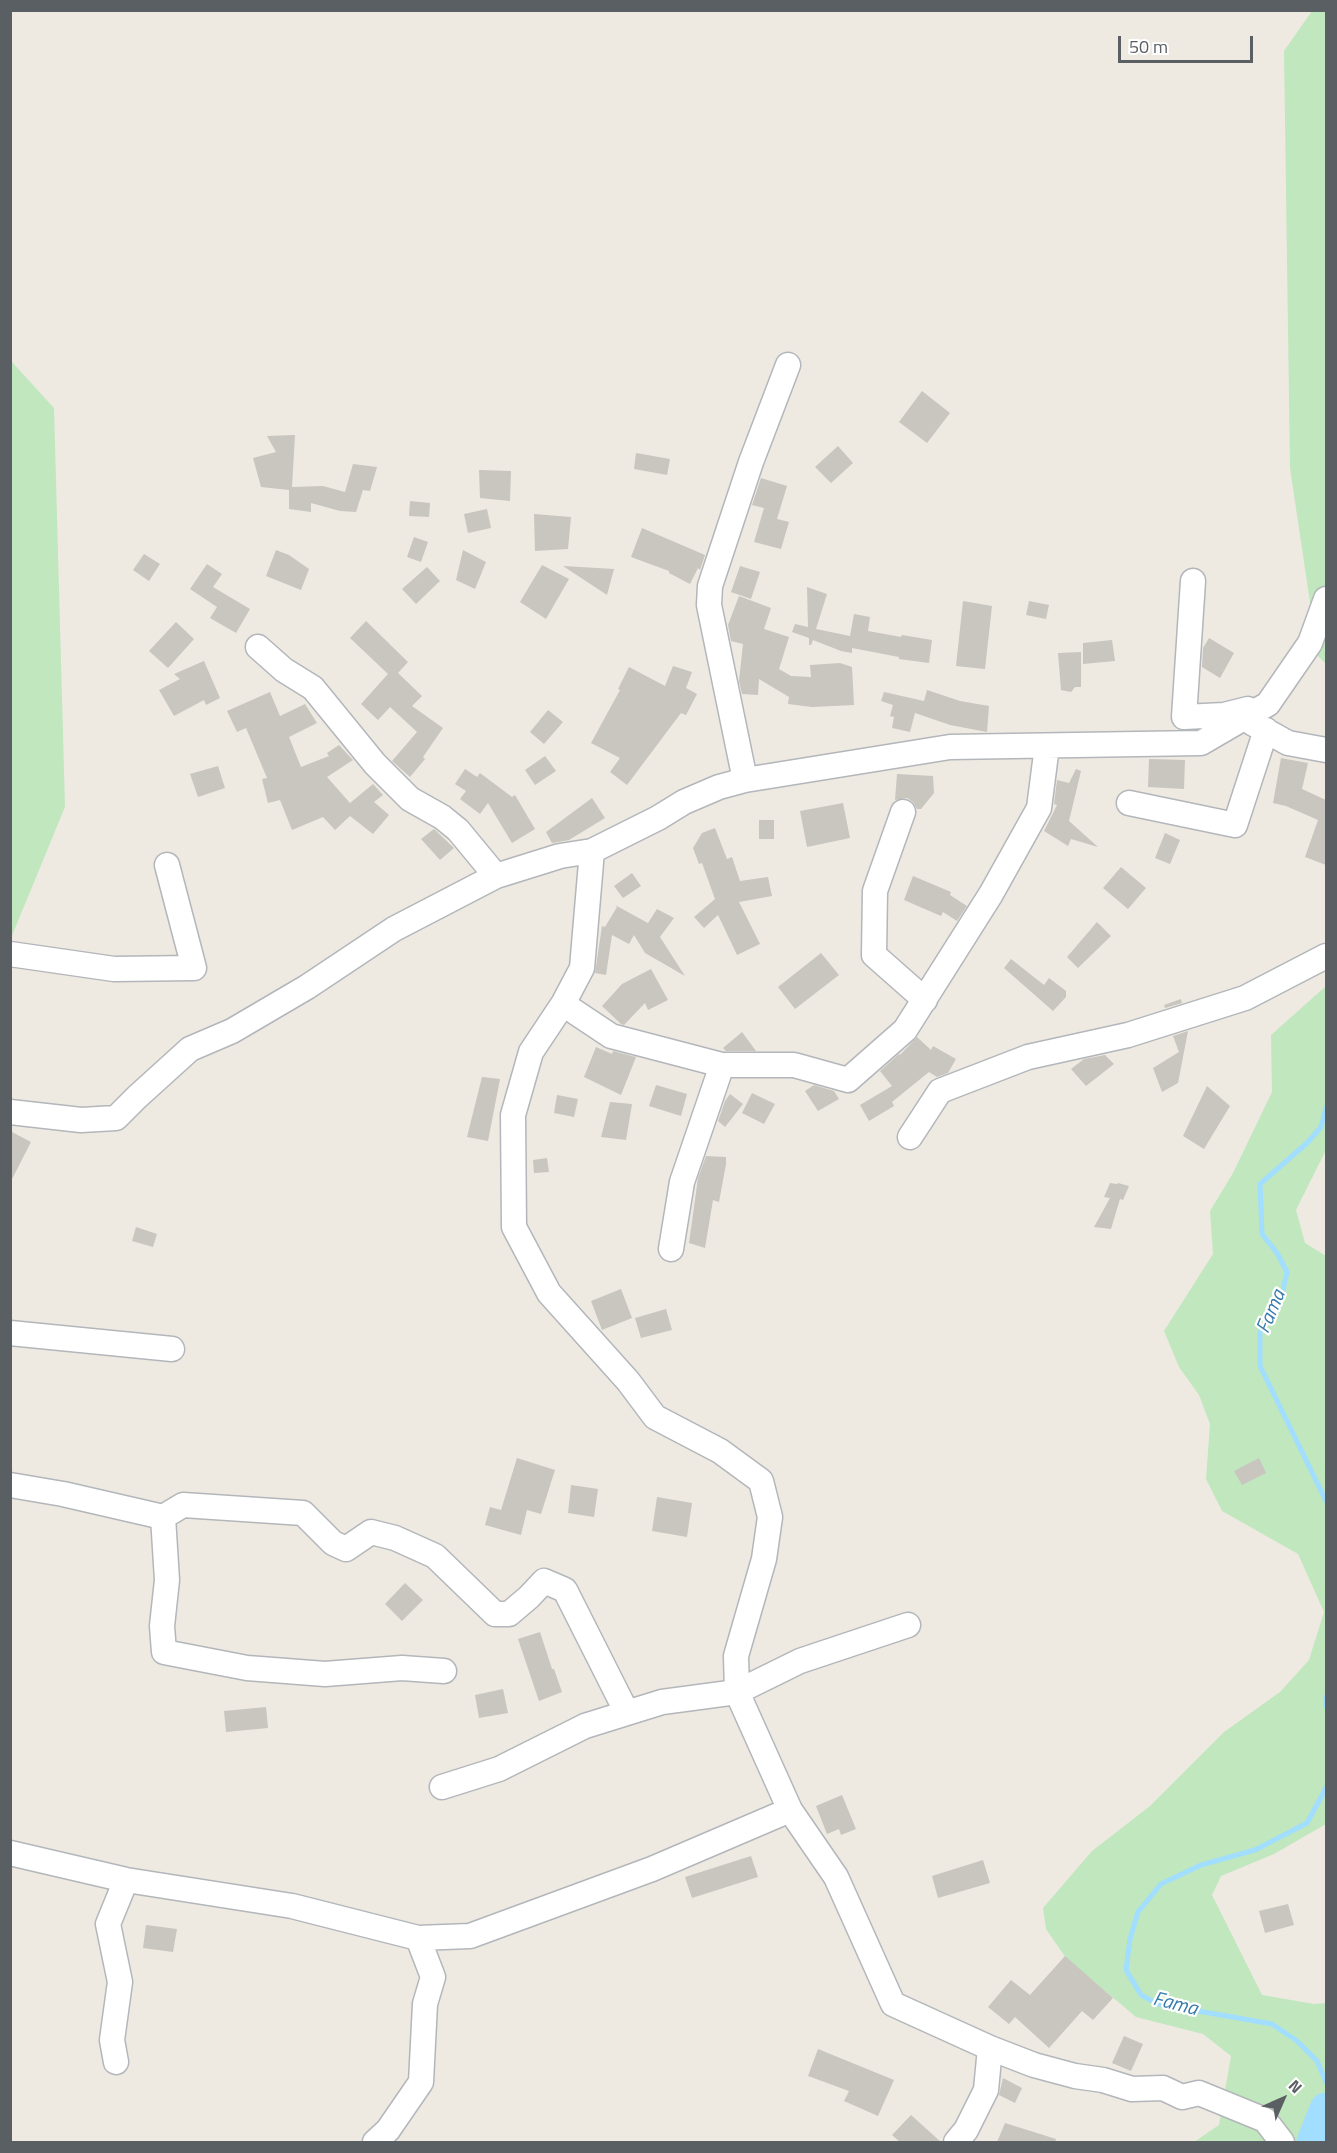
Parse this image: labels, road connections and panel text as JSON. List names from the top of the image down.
{
  "water": ["Fama"],
  "scale_bar": "50 m",
  "north": "top right"
}
